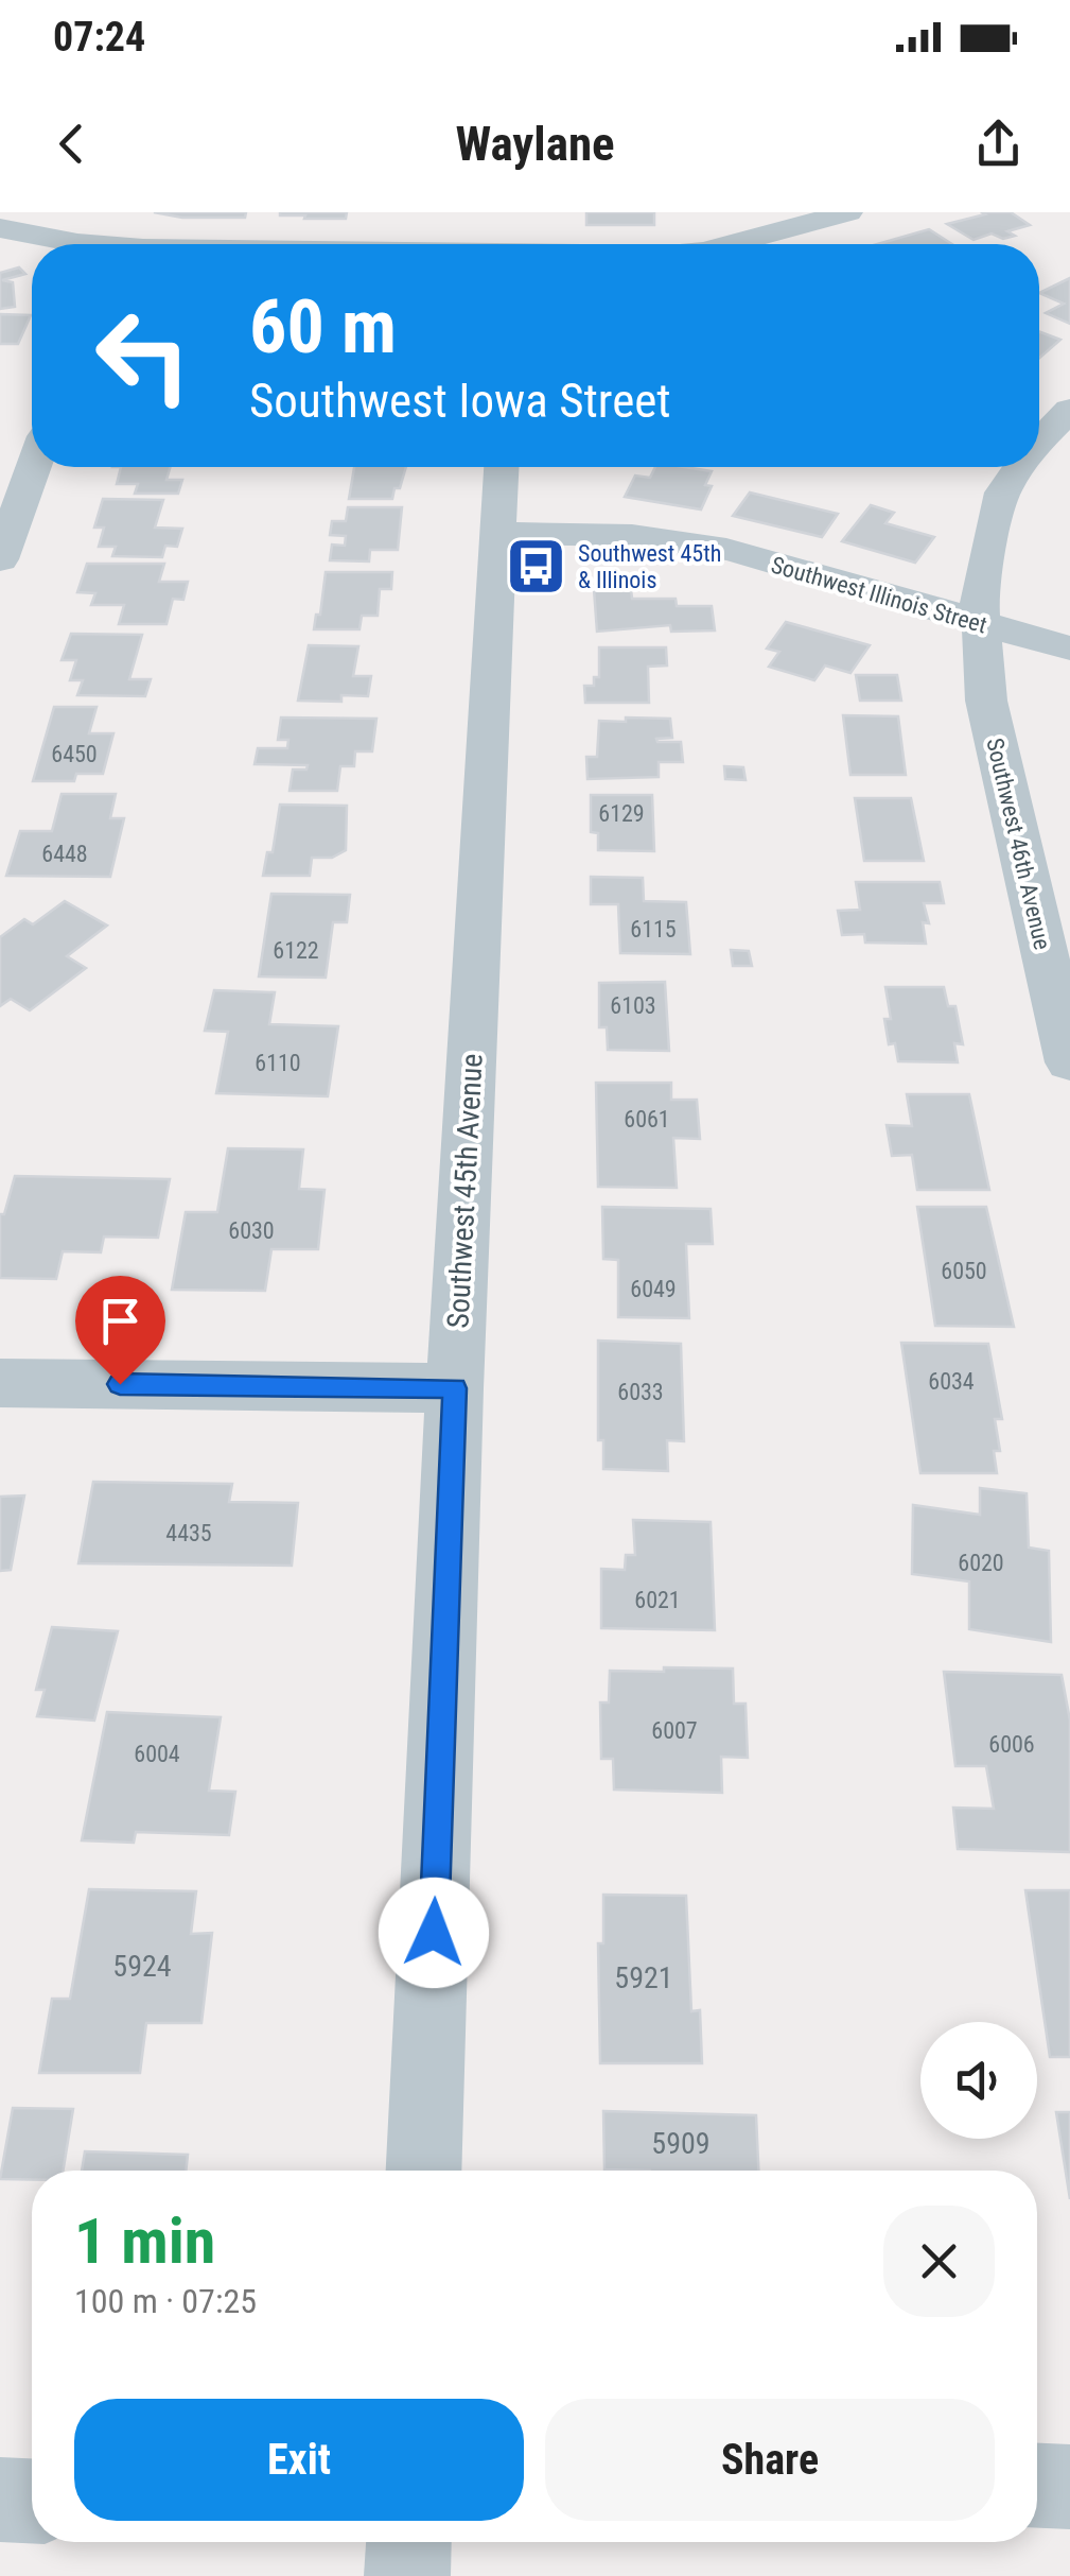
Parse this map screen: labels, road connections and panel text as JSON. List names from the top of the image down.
{
  "streets": {
    "street": ["Southwest Illinois Street", "Southwest 46th Avenue", "Southwest 45th Avenue"]
  },
  "crossings": [
    ["Southwest Illinois Street", "Southwest 46th Avenue"],
    ["Southwest Illinois Street", "Southwest 45th Avenue"]
  ],
  "places": {
    "bus stop": ["Southwest 45th & Illinois"]
  },
  "house_numbers": [
    "6450",
    "6129",
    "6448",
    "6115",
    "6122",
    "6103",
    "6110",
    "6061",
    "6030",
    "6050",
    "6049",
    "6034",
    "6033",
    "4435",
    "6020",
    "6021",
    "6007",
    "6006",
    "6004",
    "5924",
    "5921",
    "5909"
  ],
  "page": {
    "status": "07:24",
    "header": "Waylane",
    "turn": ["60 m", "Southwest Iowa Street"],
    "heading": ["1 min", "100 m · 07:25"],
    "buttons": ["Exit", "Share"]
  }
}
